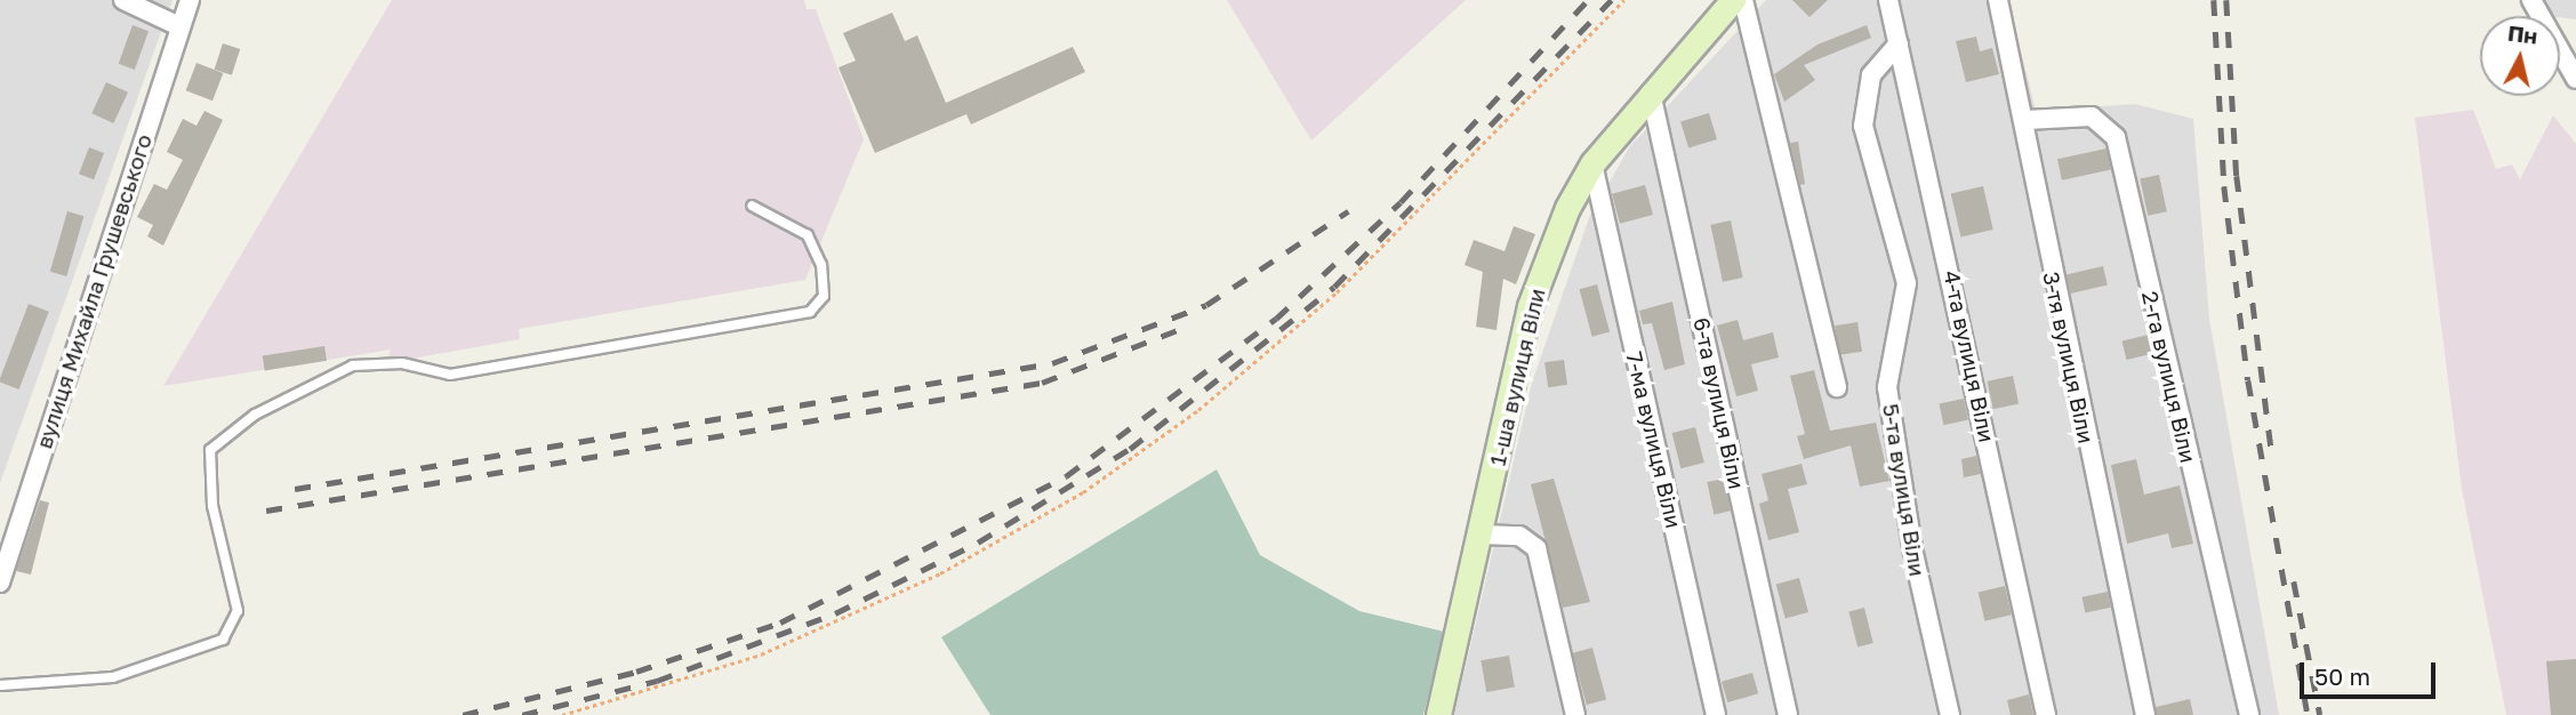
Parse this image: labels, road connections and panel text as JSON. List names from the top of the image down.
{
  "streets": {
    "main road": ["1-ша вулиця Віли"],
    "street": [
      "вулиця Михайла Грушевського",
      "4-та вулиця Віли",
      "3-тя вулиця Віли",
      "2-га вулиця Віли",
      "6-та вулиця Віли",
      "7-ма вулиця Віли",
      "5-та вулиця Віли"
    ]
  },
  "crossings": [
    ["4-та вулиця Віли", "5-та вулиця Віли"],
    ["3-тя вулиця Віли", "2-га вулиця Віли"],
    ["1-ша вулиця Віли", "6-та вулиця Віли"],
    ["1-ша вулиця Віли", "7-ма вулиця Віли"]
  ],
  "scale_bar": "50 m",
  "north": "top"
}
